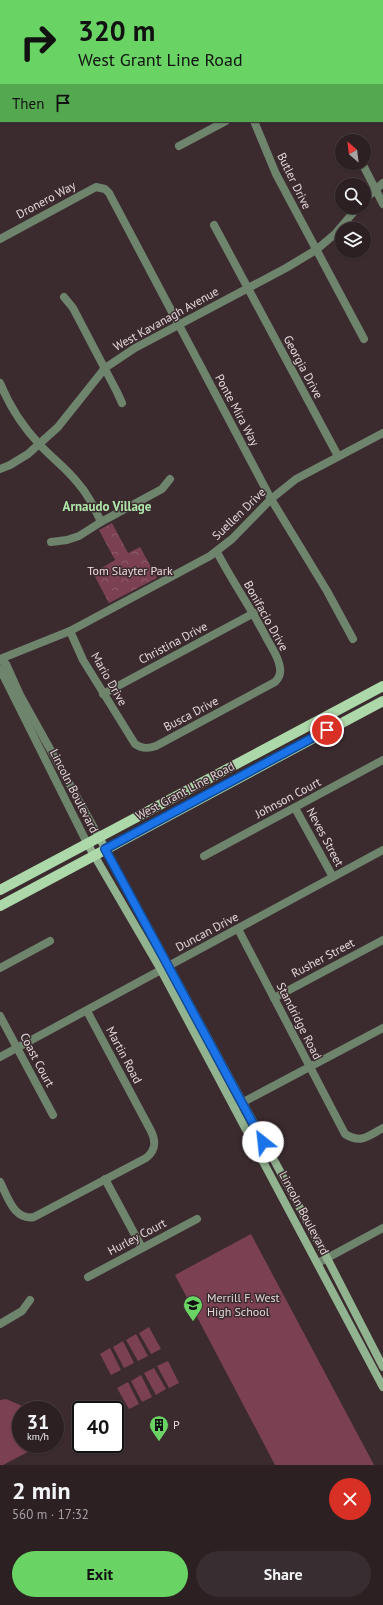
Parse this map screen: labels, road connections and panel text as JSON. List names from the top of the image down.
{
  "streets": {
    "main road": ["West Grant Line Road"],
    "street": [
      "Butler Drive",
      "Dronero Way",
      "West Kavanagh Avenue",
      "Georgia Drive",
      "Ponte Mira Way",
      "Suellen Drive",
      "Bonifacio Drive",
      "Christina Drive",
      "Mario Drive",
      "Busca Drive",
      "Lincoln Boulevard",
      "Johnson Court",
      "Neves Street",
      "Duncan Drive",
      "Rusher Street",
      "Standridge Road",
      "Martin Road",
      "Coast Court",
      "Hurley Court"
    ]
  },
  "crossings": [
    ["Butler Drive", "West Kavanagh Avenue"],
    ["Dronero Way", "Ponte Mira Way"],
    ["West Kavanagh Avenue", "Georgia Drive"],
    ["West Kavanagh Avenue", "Ponte Mira Way"],
    ["Georgia Drive", "Suellen Drive"],
    ["Ponte Mira Way", "Suellen Drive"],
    ["Suellen Drive", "Bonifacio Drive"],
    ["Suellen Drive", "Mario Drive"],
    ["Suellen Drive", "Lincoln Boulevard"],
    ["Bonifacio Drive", "Christina Drive"],
    ["Bonifacio Drive", "Busca Drive"],
    ["Christina Drive", "Mario Drive"],
    ["Mario Drive", "Busca Drive"],
    ["Lincoln Boulevard", "West Grant Line Road"],
    ["Lincoln Boulevard", "Duncan Drive"],
    ["Johnson Court", "Neves Street"],
    ["Neves Street", "Duncan Drive"],
    ["Duncan Drive", "Standridge Road"],
    ["Duncan Drive", "Martin Road"],
    ["Duncan Drive", "Coast Court"],
    ["Rusher Street", "Standridge Road"]
  ],
  "districts": ["Arnaudo Village"],
  "parks": ["Tom Slayter Park"],
  "places": {
    "school or university": ["Merrill F. West High School"],
    "building": ["P"]
  },
  "north": "top left",
  "page": {
    "turn": ["320 m", "West Grant Line Road"],
    "then": "Then",
    "speed": "31 km/h",
    "limit": "40",
    "heading": ["2 min", "560 m · 17:32"],
    "buttons": ["Exit", "Share"]
  }
}
